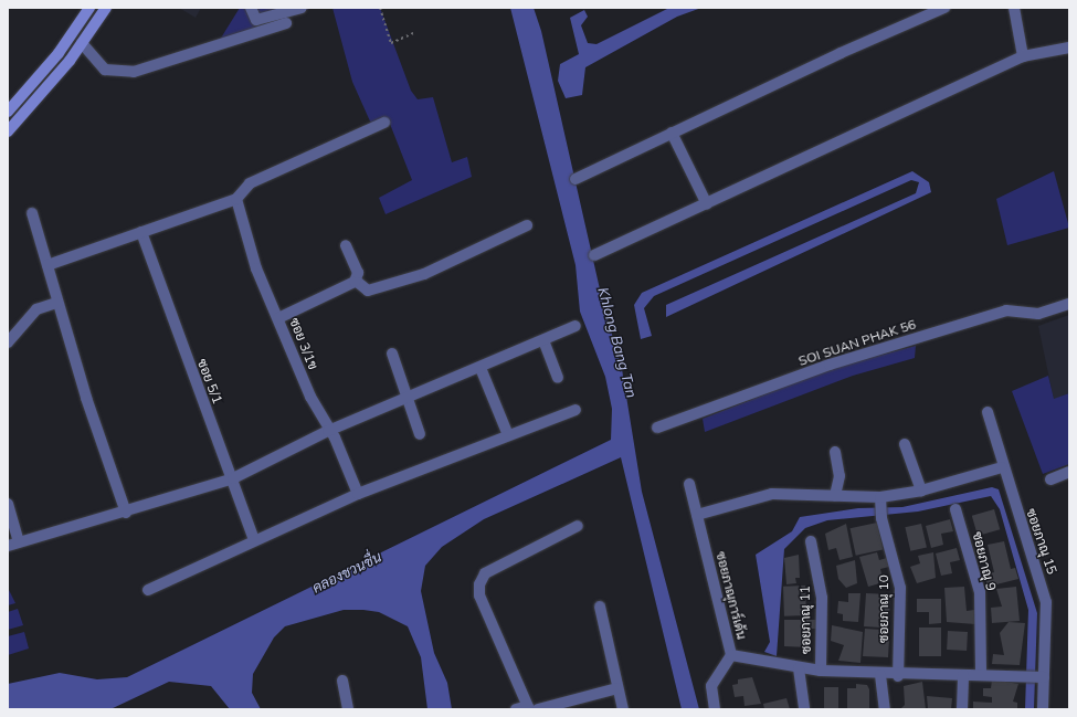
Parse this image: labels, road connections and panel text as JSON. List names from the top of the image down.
{
  "streets": {
    "street": [
      "SOI SUAN PHAK 56",
      "ซอย 3/1ข",
      "ซอย 5/1",
      "ซอยภาณุ 15",
      "ซอยภาณุ 9",
      "ซอยภาณุการ์เด้น",
      "ซอยภาณุ 10",
      "ซอยภาณุ 11"
    ]
  },
  "water": ["Khlong Bang Tan", "คลองชวนชื่น"]
}
